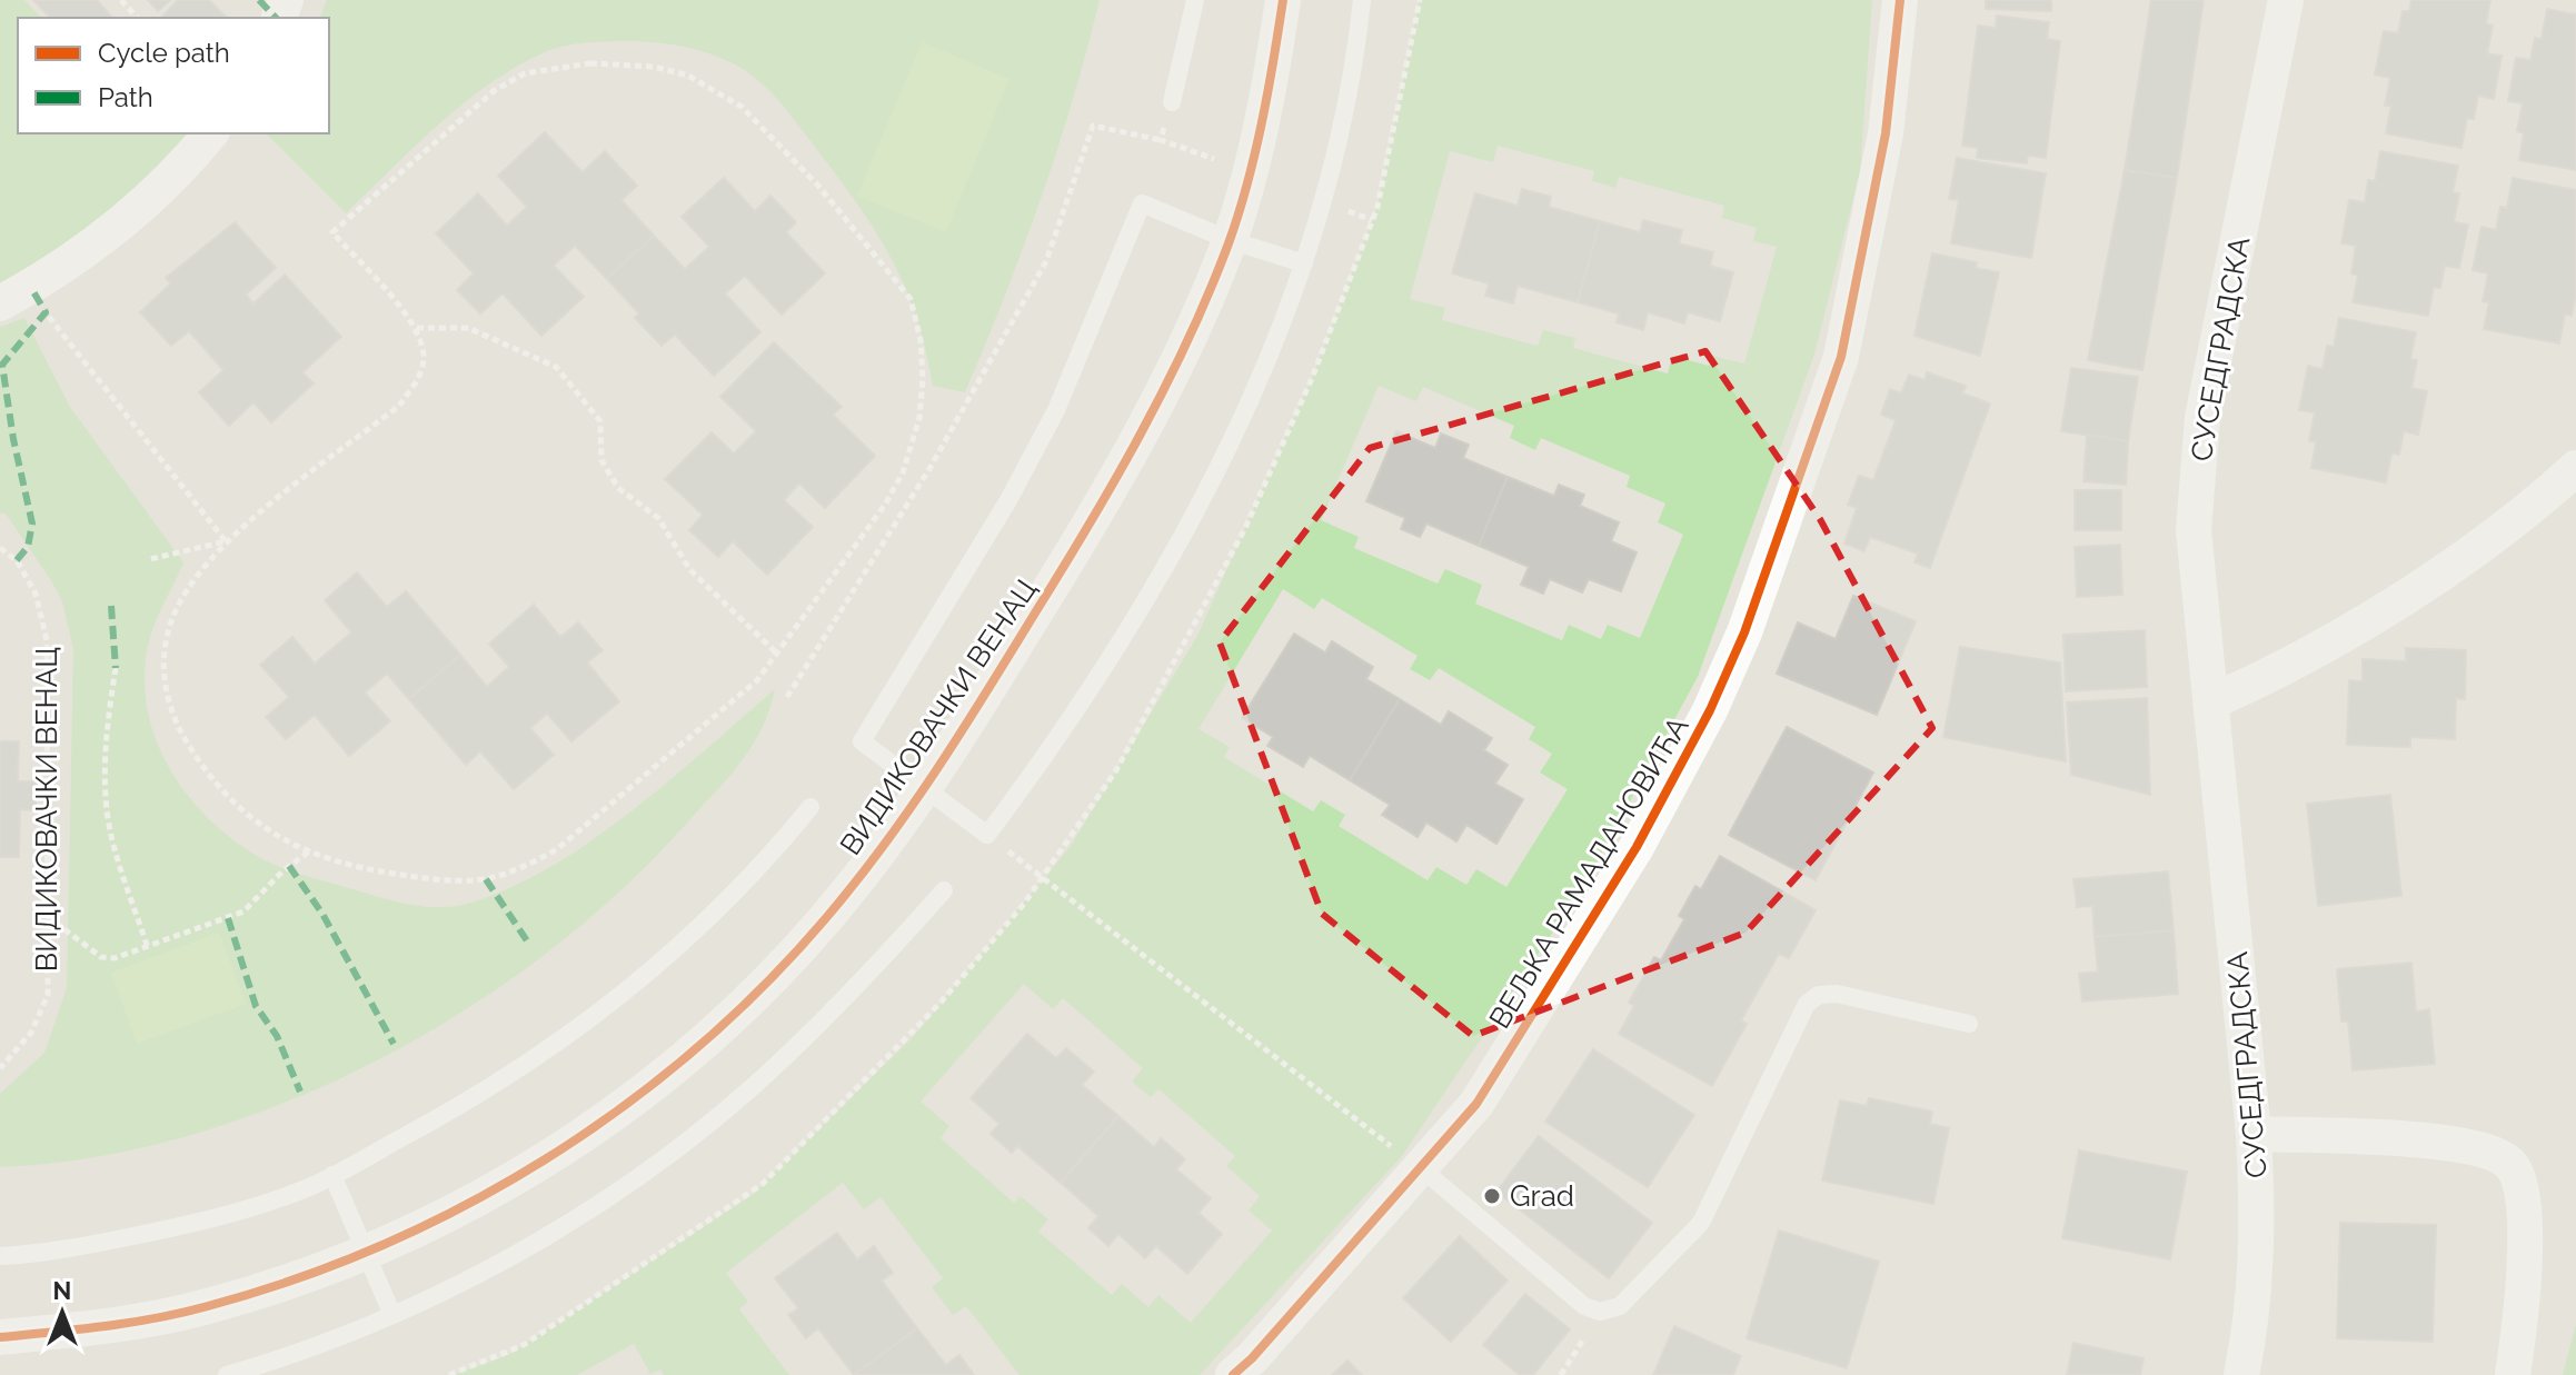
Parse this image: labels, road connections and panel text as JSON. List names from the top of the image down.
{
  "streets": {
    "street": ["СУСЕДГРАДСКА", "ВИДИКОВАЧКИ ВЕНАЦ", "ВЕЉКА РАМАДАНОВИЋА"]
  },
  "places": ["Grad"],
  "legend": ["Cycle path", "Path"],
  "north": "top"
}
